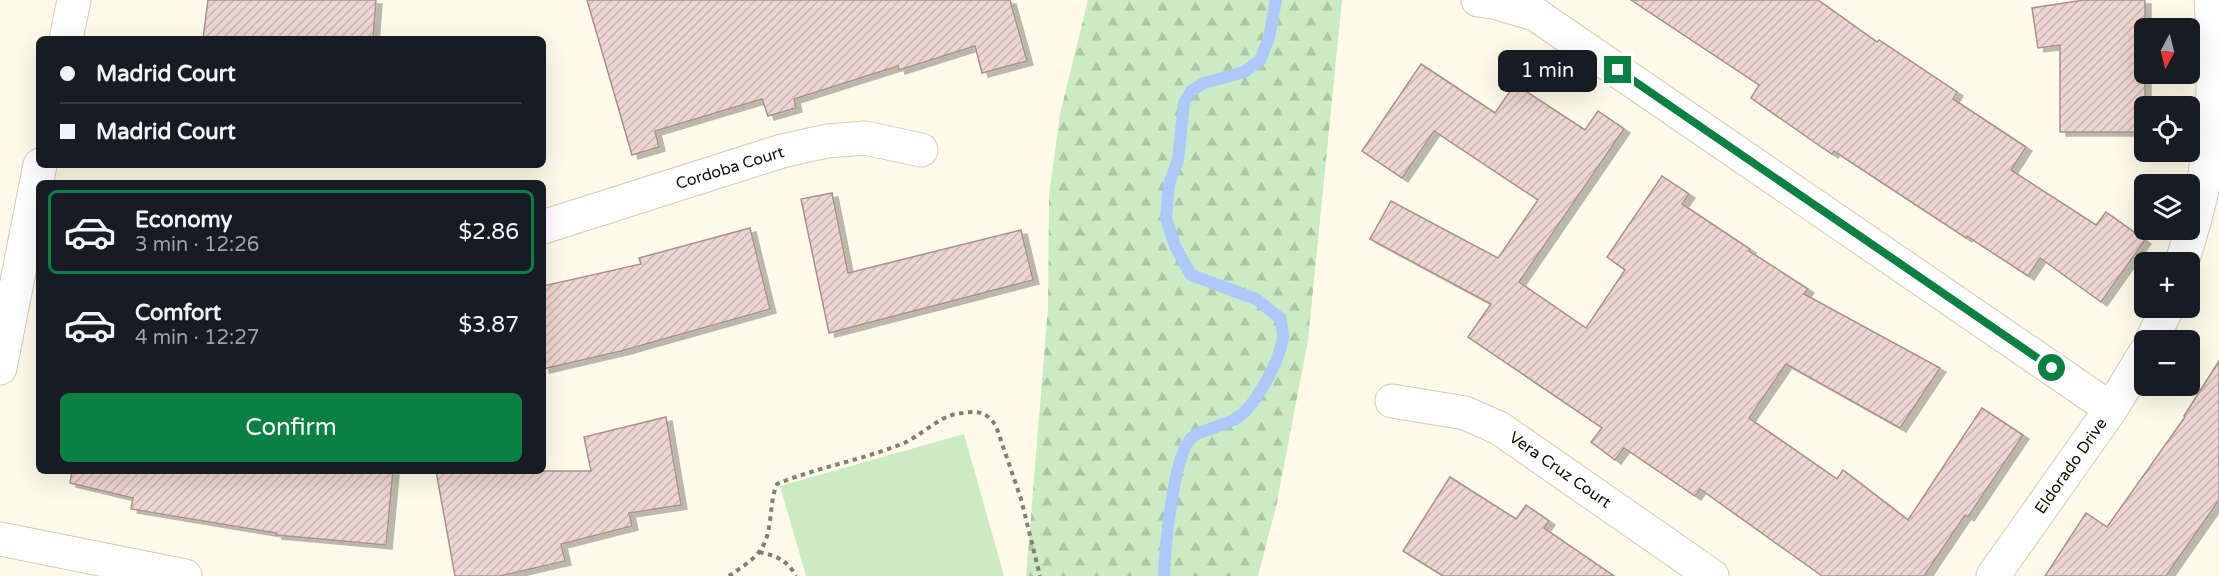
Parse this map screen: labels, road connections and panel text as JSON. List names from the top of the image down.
{
  "streets": {
    "street": ["Cordoba Court", "Eldorado Drive", "Vera Cruz Court"]
  },
  "north": "bottom",
  "page": {
    "map_buttons": ["+", "−"],
    "banner": ["Madrid Court", "Madrid Court"],
    "bubble": "1 min",
    "list": [
      {
        "name": "Economy",
        "note": "3 min · 12:26",
        "value": "$2.86"
      },
      {
        "name": "Comfort",
        "note": "4 min · 12:27",
        "value": "$3.87"
      }
    ],
    "buttons": "Confirm"
  }
}
